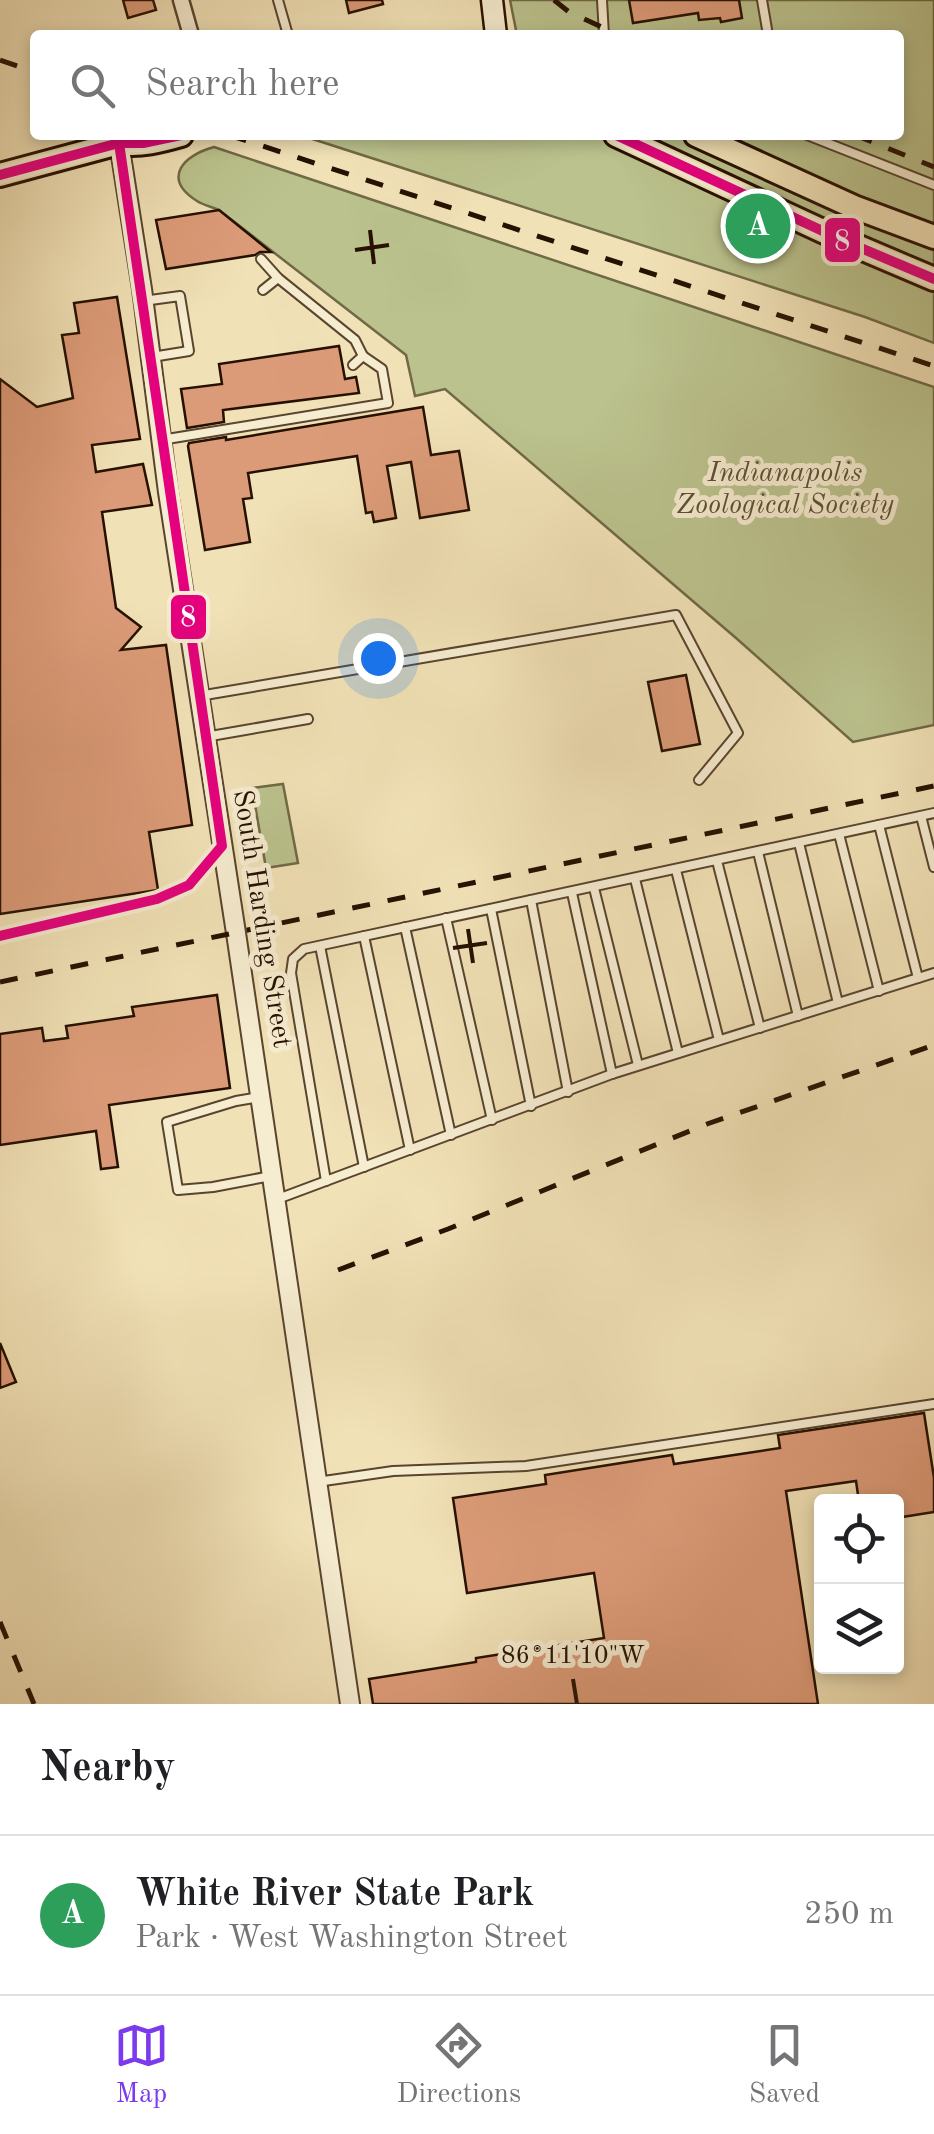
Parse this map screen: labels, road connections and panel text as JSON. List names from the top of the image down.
{
  "streets": {
    "street": ["South Harding Street"]
  },
  "parks": ["Indianapolis Zoological Society"],
  "lines": ["transit line 8"],
  "page": {
    "search": "Search here",
    "pins": "A",
    "heading": "Nearby",
    "list": [
      {
        "mark": "A",
        "name": "White River State Park",
        "note": "Park · West Washington Street",
        "value": "250 m"
      }
    ],
    "nav": ["Map", "Directions", "Saved"]
  },
  "coordinates": ["86°11'10\"W"]
}
